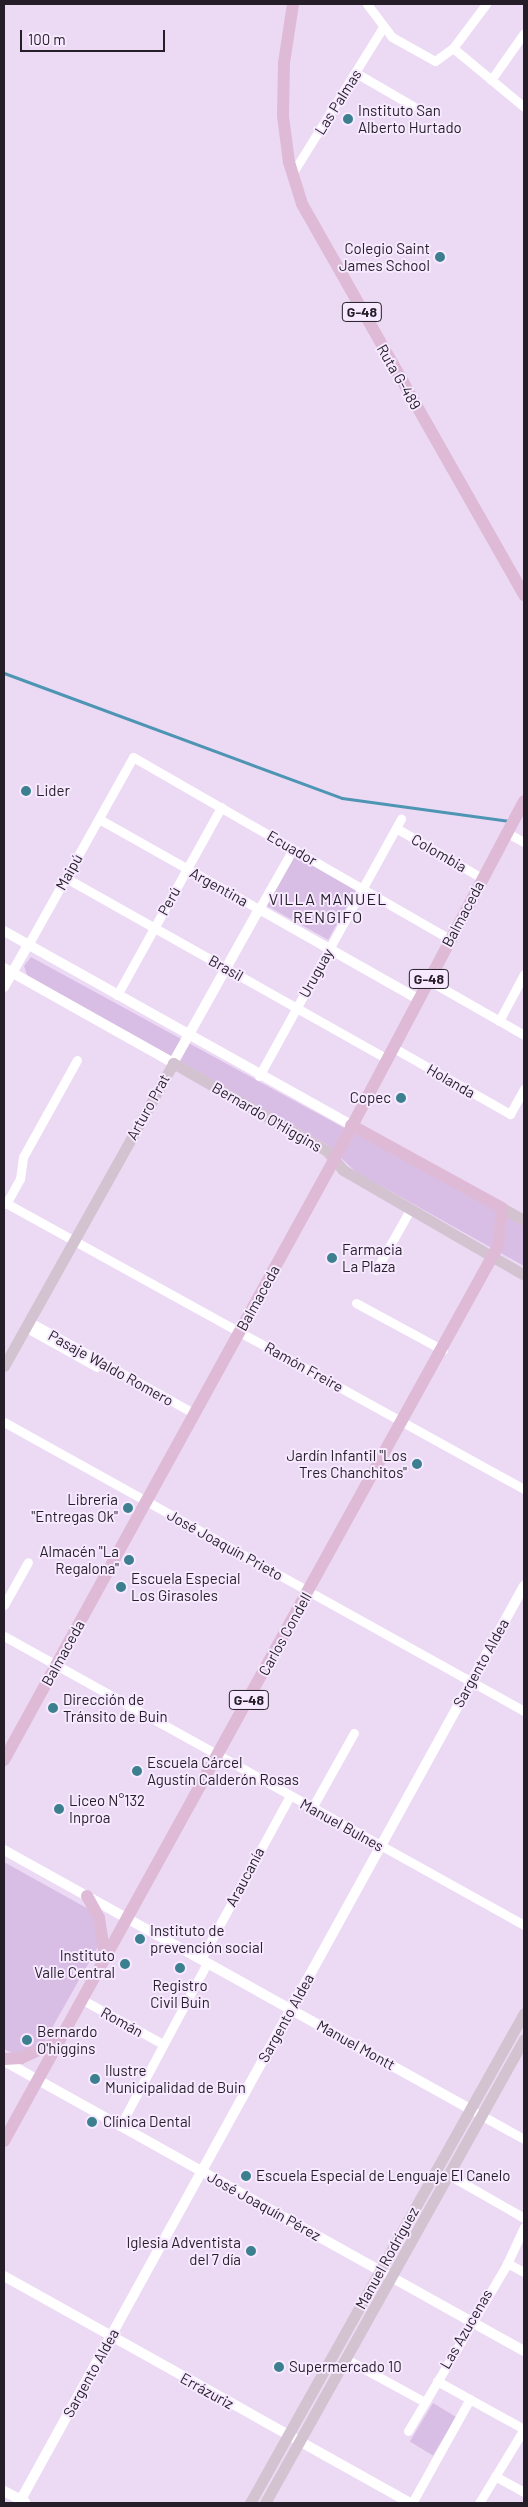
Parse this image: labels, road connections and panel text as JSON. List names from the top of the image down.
{
  "streets": {
    "main road": [
      "G-48",
      "Ruta G-489",
      "Balmaceda",
      "Arturo Prat",
      "Bernardo O'Higgins",
      "Carlos Condell",
      "Manuel Rodríguez"
    ],
    "street": [
      "Las Palmas",
      "Ecuador",
      "Colombia",
      "Maipú",
      "Argentina",
      "Perú",
      "Brasil",
      "Uruguay",
      "Holanda",
      "Ramón Freire",
      "Pasaje Waldo Romero",
      "José Joaquín Prieto",
      "Sargento Aldea",
      "Manuel Bulnes",
      "Araucanía",
      "Román",
      "Manuel Montt",
      "José Joaquín Pérez",
      "Las Azucenas",
      "Errázuriz"
    ]
  },
  "crossings": [
    ["Las Palmas", "Ruta G-489"],
    ["G-48", "Balmaceda"],
    ["G-48", "Bernardo O'Higgins"],
    ["G-48", "Carlos Condell"],
    ["Ecuador", "Maipú"],
    ["Ecuador", "Perú"],
    ["Ecuador", "Balmaceda"],
    ["Ecuador", "Uruguay"],
    ["Ecuador", "Arturo Prat"],
    ["Colombia", "Balmaceda"],
    ["Colombia", "Uruguay"],
    ["Maipú", "Argentina"],
    ["Maipú", "Brasil"],
    ["Maipú", "Bernardo O'Higgins"],
    ["Argentina", "Perú"],
    ["Argentina", "Balmaceda"],
    ["Argentina", "Uruguay"],
    ["Argentina", "Arturo Prat"],
    ["Perú", "Brasil"],
    ["Balmaceda", "Brasil"],
    ["Balmaceda", "Holanda"],
    ["Balmaceda", "Bernardo O'Higgins"],
    ["Balmaceda", "Ramón Freire"],
    ["Balmaceda", "Pasaje Waldo Romero"],
    ["Balmaceda", "José Joaquín Prieto"],
    ["Balmaceda", "Manuel Bulnes"],
    ["Brasil", "Uruguay"],
    ["Brasil", "Holanda"],
    ["Brasil", "Arturo Prat"],
    ["Arturo Prat", "Bernardo O'Higgins"],
    ["Arturo Prat", "Ramón Freire"],
    ["Arturo Prat", "Pasaje Waldo Romero"],
    ["Bernardo O'Higgins", "Carlos Condell"],
    ["Ramón Freire", "Carlos Condell"],
    ["José Joaquín Prieto", "Carlos Condell"],
    ["José Joaquín Prieto", "Sargento Aldea"],
    ["Carlos Condell", "Manuel Bulnes"],
    ["Carlos Condell", "Román"],
    ["Carlos Condell", "Manuel Montt"],
    ["Carlos Condell", "José Joaquín Pérez"],
    ["Sargento Aldea", "Manuel Bulnes"],
    ["Sargento Aldea", "Manuel Montt"],
    ["Sargento Aldea", "José Joaquín Pérez"],
    ["Sargento Aldea", "Errázuriz"],
    ["Manuel Bulnes", "Araucanía"],
    ["Araucanía", "Manuel Montt"],
    ["Manuel Montt", "Manuel Rodríguez"],
    ["José Joaquín Pérez", "Manuel Rodríguez"],
    ["José Joaquín Pérez", "Las Azucenas"],
    ["Manuel Rodríguez", "Errázuriz"]
  ],
  "districts": ["VILLA MANUEL RENGIFO"],
  "places": [
    "Instituto San Alberto Hurtado",
    "Colegio Saint James School",
    "Lider",
    "Copec",
    "Farmacia La Plaza",
    "Jardín Infantil \"Los Tres Chanchitos\"",
    "Libreria \"Entregas Ok\"",
    "Almacén \"La Regalona\"",
    "Escuela Especial Los Girasoles",
    "Dirección de Tránsito de Buin",
    "Escuela Cárcel Agustín Calderón Rosas",
    "Liceo N°132 Inproa",
    "Instituto de prevención social",
    "Instituto Valle Central",
    "Registro Civil Buin",
    "Bernardo O'higgins",
    "Ilustre Municipalidad de Buin",
    "Clínica Dental",
    "Escuela Especial de Lenguaje El Canelo",
    "Iglesia Adventista del 7 día",
    "Supermercado 10"
  ],
  "scale_bar": "100 m"
}
